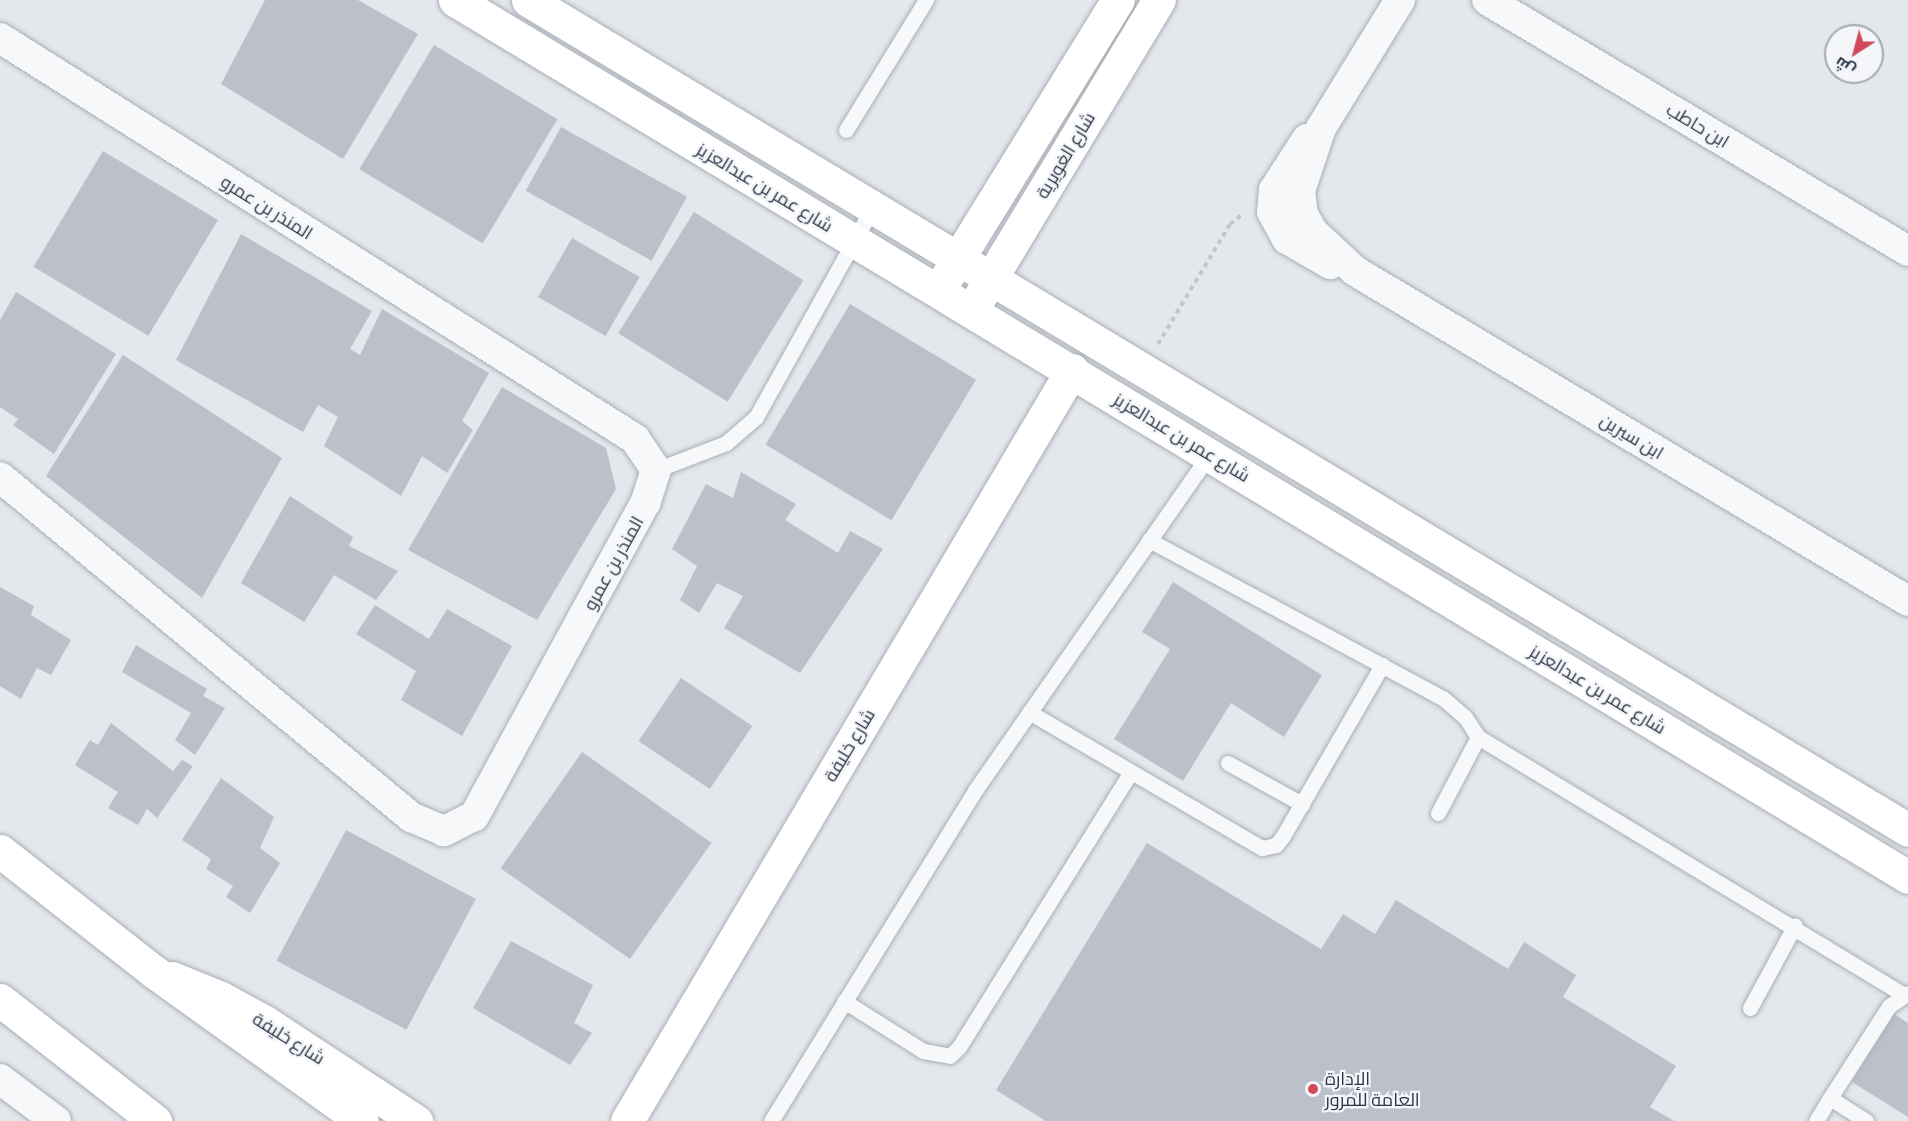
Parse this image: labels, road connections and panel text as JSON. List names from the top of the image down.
{
  "streets": {
    "street": [
      "ابن حاطب",
      "شارع الغويرية",
      "شارع عمر بن عبدالعزيز",
      "المنذر بن عمرو",
      "ابن سيرين",
      "شارع خليفة"
    ]
  },
  "crossings": [
    ["شارع الغويرية", "شارع عمر بن عبدالعزيز"],
    ["شارع عمر بن عبدالعزيز", "شارع خليفة"]
  ],
  "places": ["الإدارة العامة للمرور"],
  "north": "bottom left"
}
